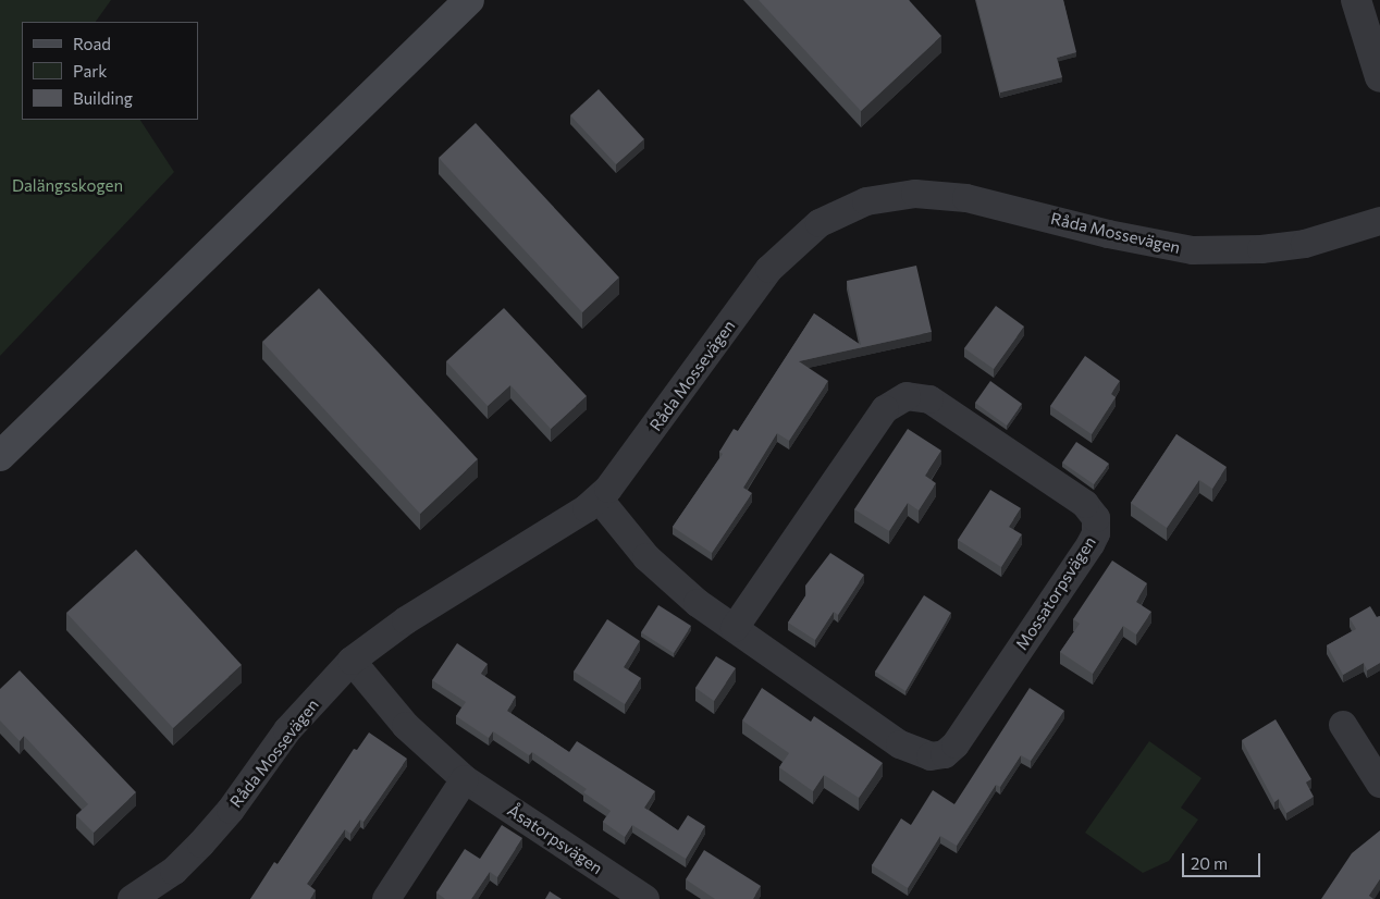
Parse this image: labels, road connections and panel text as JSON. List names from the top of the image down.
{
  "streets": {
    "street": ["Råda Mossevägen", "Mossatorpsvägen", "Åsatorpsvägen"]
  },
  "crossings": [
    ["Råda Mossevägen", "Mossatorpsvägen"],
    ["Råda Mossevägen", "Åsatorpsvägen"]
  ],
  "parks": ["Dalängsskogen"],
  "legend": ["Road", "Park", "Building"],
  "scale_bar": "20 m"
}
